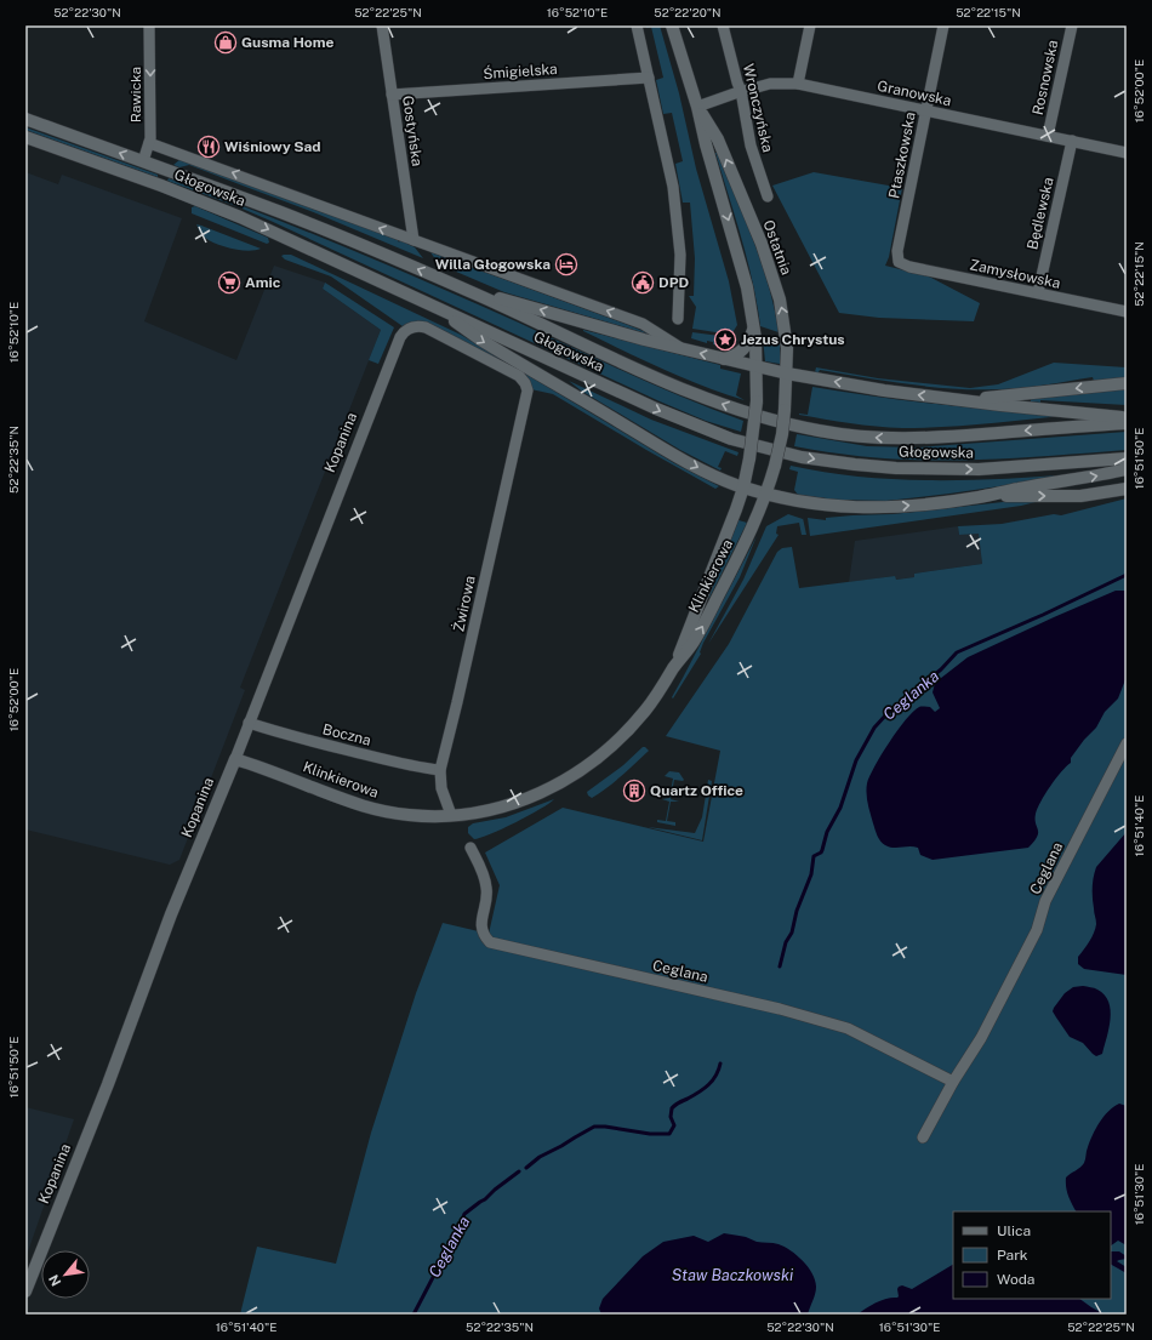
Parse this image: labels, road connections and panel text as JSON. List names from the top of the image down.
{
  "streets": {
    "street": [
      "Śmigielska",
      "Rosnowska",
      "Granowska",
      "Rawicka",
      "Wronczyńska",
      "Gostyńska",
      "Ptaszkowska",
      "Głogowska",
      "Będlewska",
      "Ostatnia",
      "Zamysłowska",
      "Kopanina",
      "Klinkierowa",
      "Żwirowa",
      "Boczna",
      "Ceglana"
    ]
  },
  "crossings": [
    ["Śmigielska", "Gostyńska"],
    ["Rosnowska", "Granowska"],
    ["Granowska", "Wronczyńska"],
    ["Granowska", "Ptaszkowska"],
    ["Granowska", "Będlewska"],
    ["Granowska", "Ostatnia"],
    ["Rawicka", "Głogowska"],
    ["Gostyńska", "Głogowska"],
    ["Ptaszkowska", "Zamysłowska"],
    ["Będlewska", "Zamysłowska"],
    ["Ostatnia", "Klinkierowa"],
    ["Kopanina", "Klinkierowa"],
    ["Kopanina", "Żwirowa"],
    ["Kopanina", "Boczna"],
    ["Klinkierowa", "Żwirowa"],
    ["Żwirowa", "Boczna"]
  ],
  "one_way": ["Rawicka"],
  "water": ["Ceglanka", "Staw Baczkowski"],
  "places": {
    "shop": ["Gusma Home"],
    "restaurant": ["Wiśniowy Sad"],
    "hotel": ["Willa Głogowska"],
    "supermarket": ["Amic"],
    "public building": ["DPD"],
    "place": ["Jezus Chrystus"],
    "building": ["Quartz Office"]
  },
  "legend": ["Ulica", "Park", "Woda"],
  "north": "bottom left",
  "coordinates": [
    "52°22'30\"N",
    "52°22'25\"N",
    "16°52'10\"E",
    "52°22'20\"N",
    "52°22'15\"N",
    "16°52'00\"E",
    "16°51'50\"E",
    "52°22'35\"N",
    "16°51'40\"E",
    "16°51'30\"E"
  ]
}
